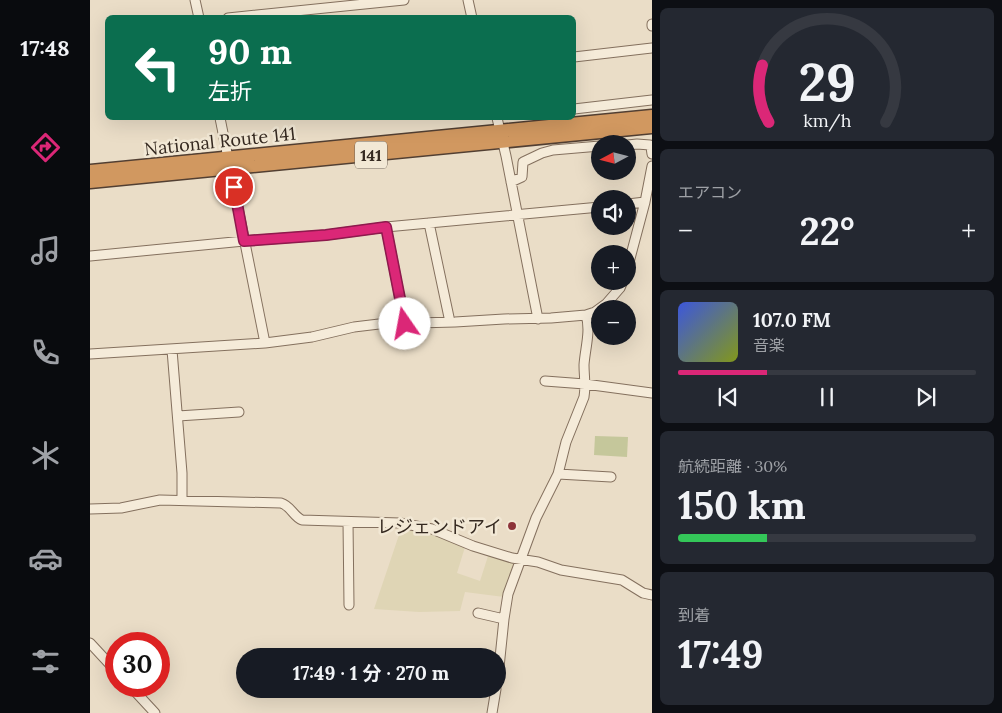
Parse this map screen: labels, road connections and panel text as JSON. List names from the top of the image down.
{
  "streets": {
    "highway": ["National Route 141", "141"]
  },
  "places": ["レジェンドアイ"],
  "north": "left",
  "page": {
    "tabs": "17:48",
    "turn": ["90 m", "左折"],
    "map_buttons": ["+", "−"],
    "tile": [
      "エアコン",
      ["航続距離 · 30%", "150 km"],
      ["到着", "17:49"]
    ],
    "heat": ["−", "22°", "+"],
    "song": ["107.0 FM", "音楽"],
    "limit": "30",
    "trip": "17:49 · 1 分 · 270 m",
    "gauge": ["29", "km/h"]
  }
}
